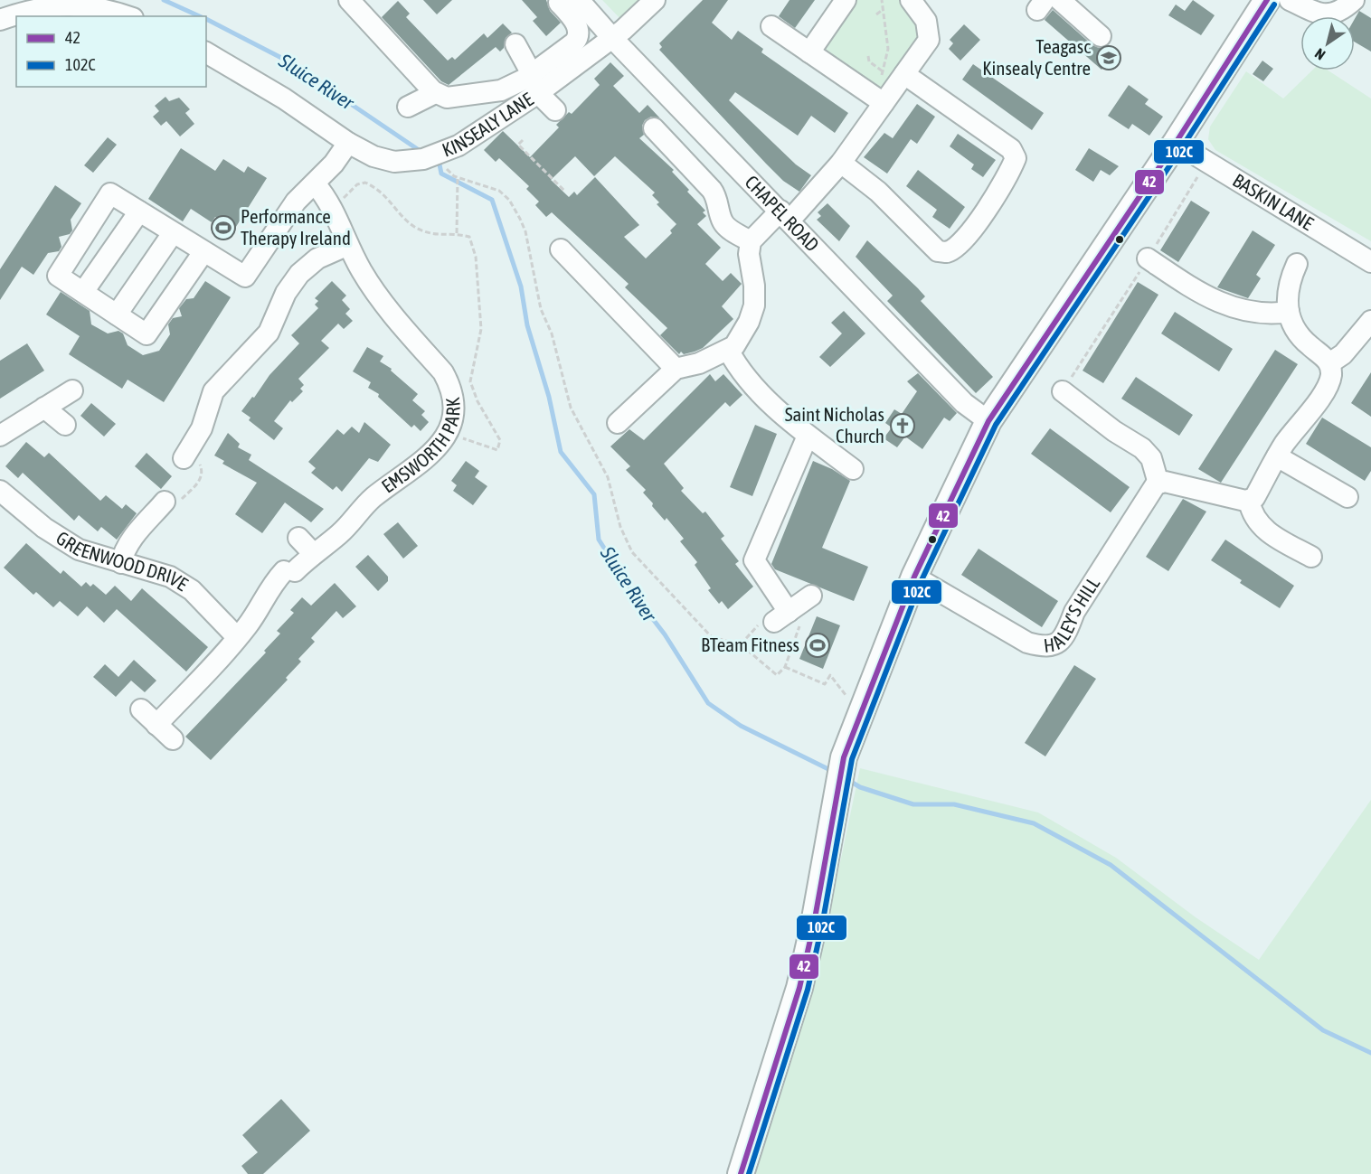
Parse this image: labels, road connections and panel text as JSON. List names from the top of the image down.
{
  "streets": {
    "street": [
      "KINSEALY LANE",
      "BASKIN LANE",
      "CHAPEL ROAD",
      "EMSWORTH PARK",
      "GREENWOOD DRIVE",
      "HALEY'S HILL"
    ]
  },
  "crossings": [
    ["KINSEALY LANE", "CHAPEL ROAD"],
    ["EMSWORTH PARK", "GREENWOOD DRIVE"]
  ],
  "water": ["Sluice River"],
  "places": {
    "school or university": ["Teagasc Kinsealy Centre"],
    "sports": ["Performance Therapy Ireland", "BTeam Fitness"],
    "church": ["Saint Nicholas Church"]
  },
  "lines": ["transit line 42", "transit line 102C"],
  "legend": ["42", "102C"],
  "north": "bottom left"
}
